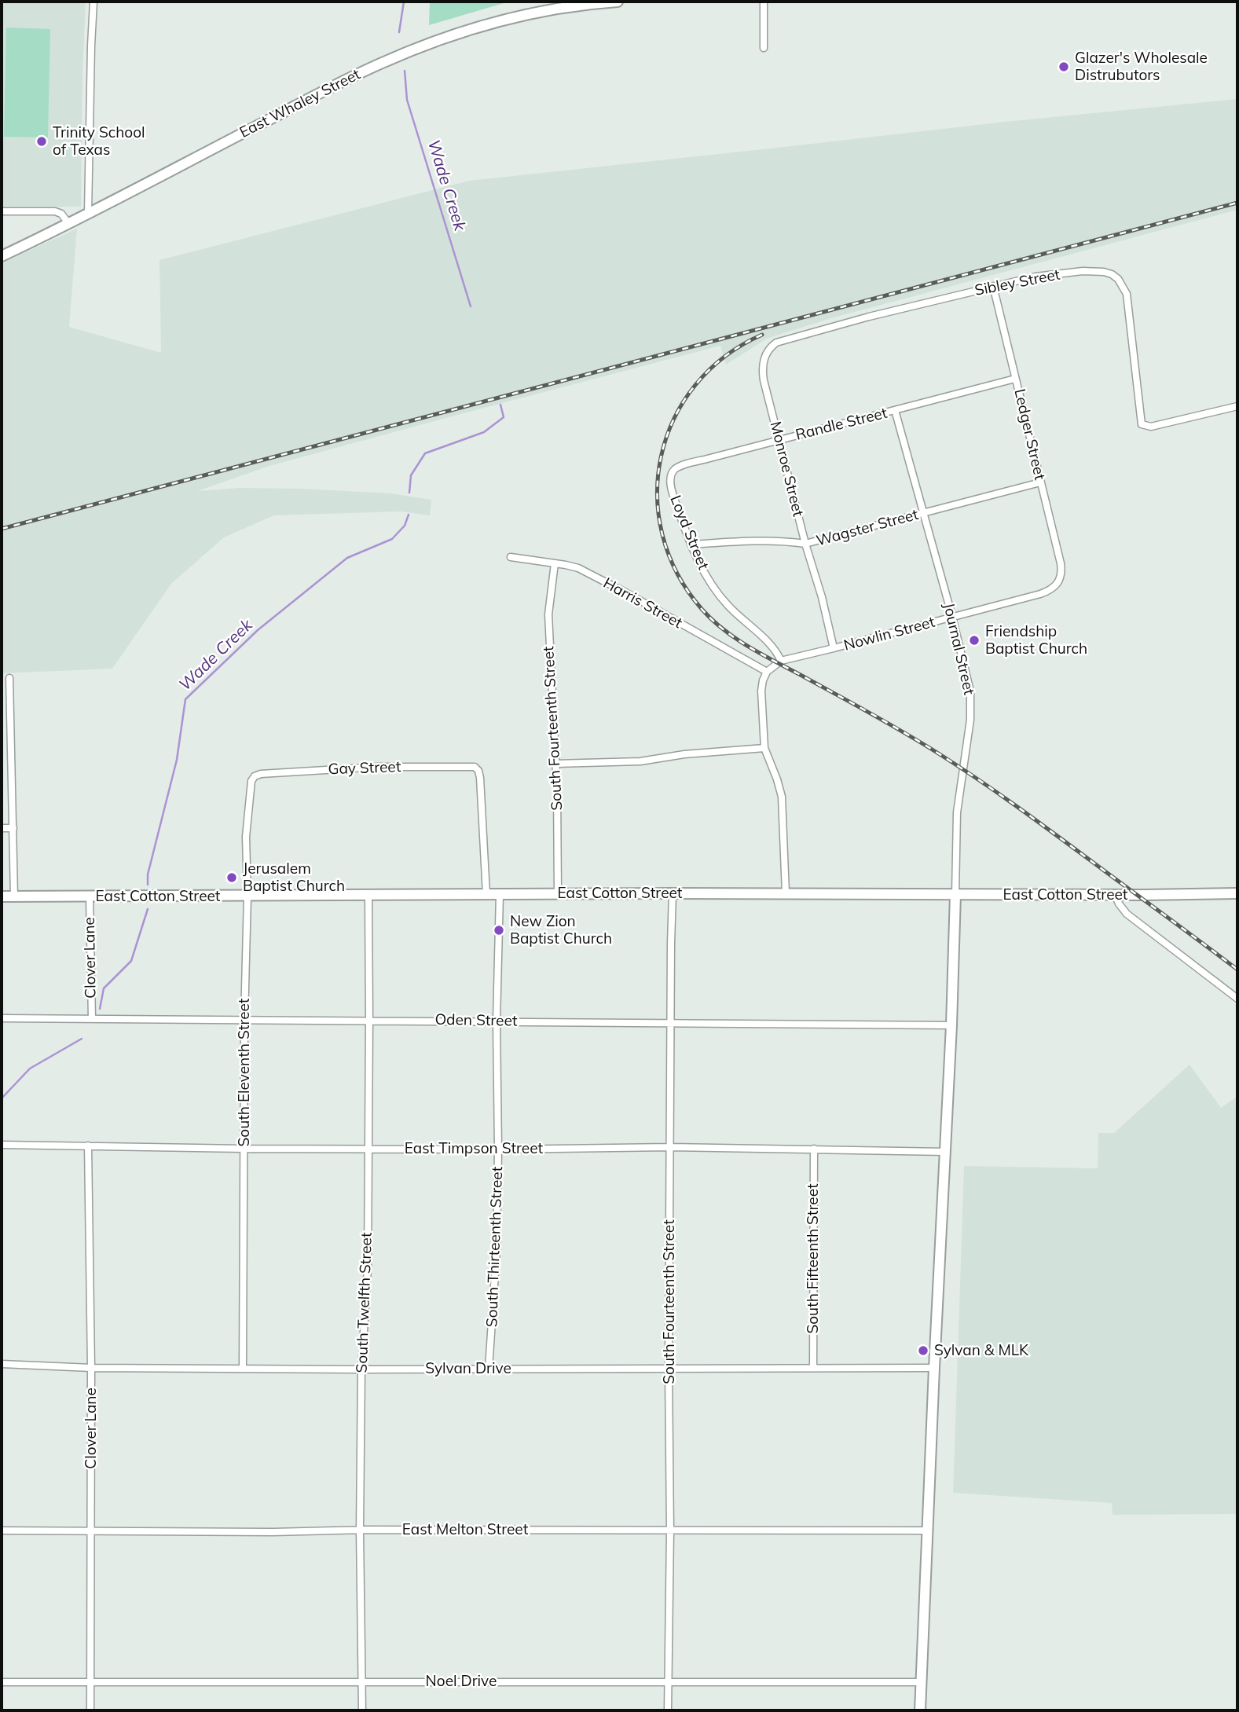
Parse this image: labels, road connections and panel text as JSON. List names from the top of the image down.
{
  "streets": {
    "street": [
      "East Whaley Street",
      "Sibley Street",
      "Randle Street",
      "Ledger Street",
      "Monroe Street",
      "Wagster Street",
      "Loyd Street",
      "Harris Street",
      "Nowlin Street",
      "Journal Street",
      "South Fourteenth Street",
      "Gay Street",
      "East Cotton Street",
      "Clover Lane",
      "Oden Street",
      "South Eleventh Street",
      "East Timpson Street",
      "South Thirteenth Street",
      "South Fifteenth Street",
      "South Twelfth Street",
      "Sylvan Drive",
      "East Melton Street",
      "Noel Drive"
    ]
  },
  "crossings": [
    ["Sibley Street", "Ledger Street"],
    ["Sibley Street", "Monroe Street"],
    ["Randle Street", "Ledger Street"],
    ["Randle Street", "Monroe Street"],
    ["Randle Street", "Loyd Street"],
    ["Randle Street", "Journal Street"],
    ["Ledger Street", "Wagster Street"],
    ["Ledger Street", "Nowlin Street"],
    ["Monroe Street", "Wagster Street"],
    ["Monroe Street", "Nowlin Street"],
    ["Wagster Street", "Loyd Street"],
    ["Wagster Street", "Journal Street"],
    ["Loyd Street", "Nowlin Street"],
    ["Harris Street", "South Fourteenth Street"],
    ["Nowlin Street", "Journal Street"],
    ["Journal Street", "East Cotton Street"],
    ["South Fourteenth Street", "East Cotton Street"],
    ["South Fourteenth Street", "Oden Street"],
    ["South Fourteenth Street", "East Timpson Street"],
    ["South Fourteenth Street", "Sylvan Drive"],
    ["South Fourteenth Street", "East Melton Street"],
    ["South Fourteenth Street", "Noel Drive"],
    ["Gay Street", "East Cotton Street"],
    ["Gay Street", "South Eleventh Street"],
    ["East Cotton Street", "Clover Lane"],
    ["East Cotton Street", "South Eleventh Street"],
    ["East Cotton Street", "South Thirteenth Street"],
    ["East Cotton Street", "South Twelfth Street"],
    ["Clover Lane", "Oden Street"],
    ["Clover Lane", "East Timpson Street"],
    ["Clover Lane", "Sylvan Drive"],
    ["Clover Lane", "East Melton Street"],
    ["Clover Lane", "Noel Drive"],
    ["Oden Street", "South Eleventh Street"],
    ["Oden Street", "South Thirteenth Street"],
    ["Oden Street", "South Twelfth Street"],
    ["South Eleventh Street", "East Timpson Street"],
    ["South Eleventh Street", "Sylvan Drive"],
    ["East Timpson Street", "South Thirteenth Street"],
    ["East Timpson Street", "South Fifteenth Street"],
    ["East Timpson Street", "South Twelfth Street"],
    ["South Thirteenth Street", "Sylvan Drive"],
    ["South Fifteenth Street", "Sylvan Drive"],
    ["South Twelfth Street", "Sylvan Drive"],
    ["South Twelfth Street", "East Melton Street"],
    ["South Twelfth Street", "Noel Drive"]
  ],
  "water": ["Wade Creek"],
  "places": [
    "Glazer's Wholesale Distrubutors",
    "Trinity School of Texas",
    "Friendship Baptist Church",
    "Jerusalem Baptist Church",
    "New Zion Baptist Church",
    "Sylvan & MLK"
  ]
}
